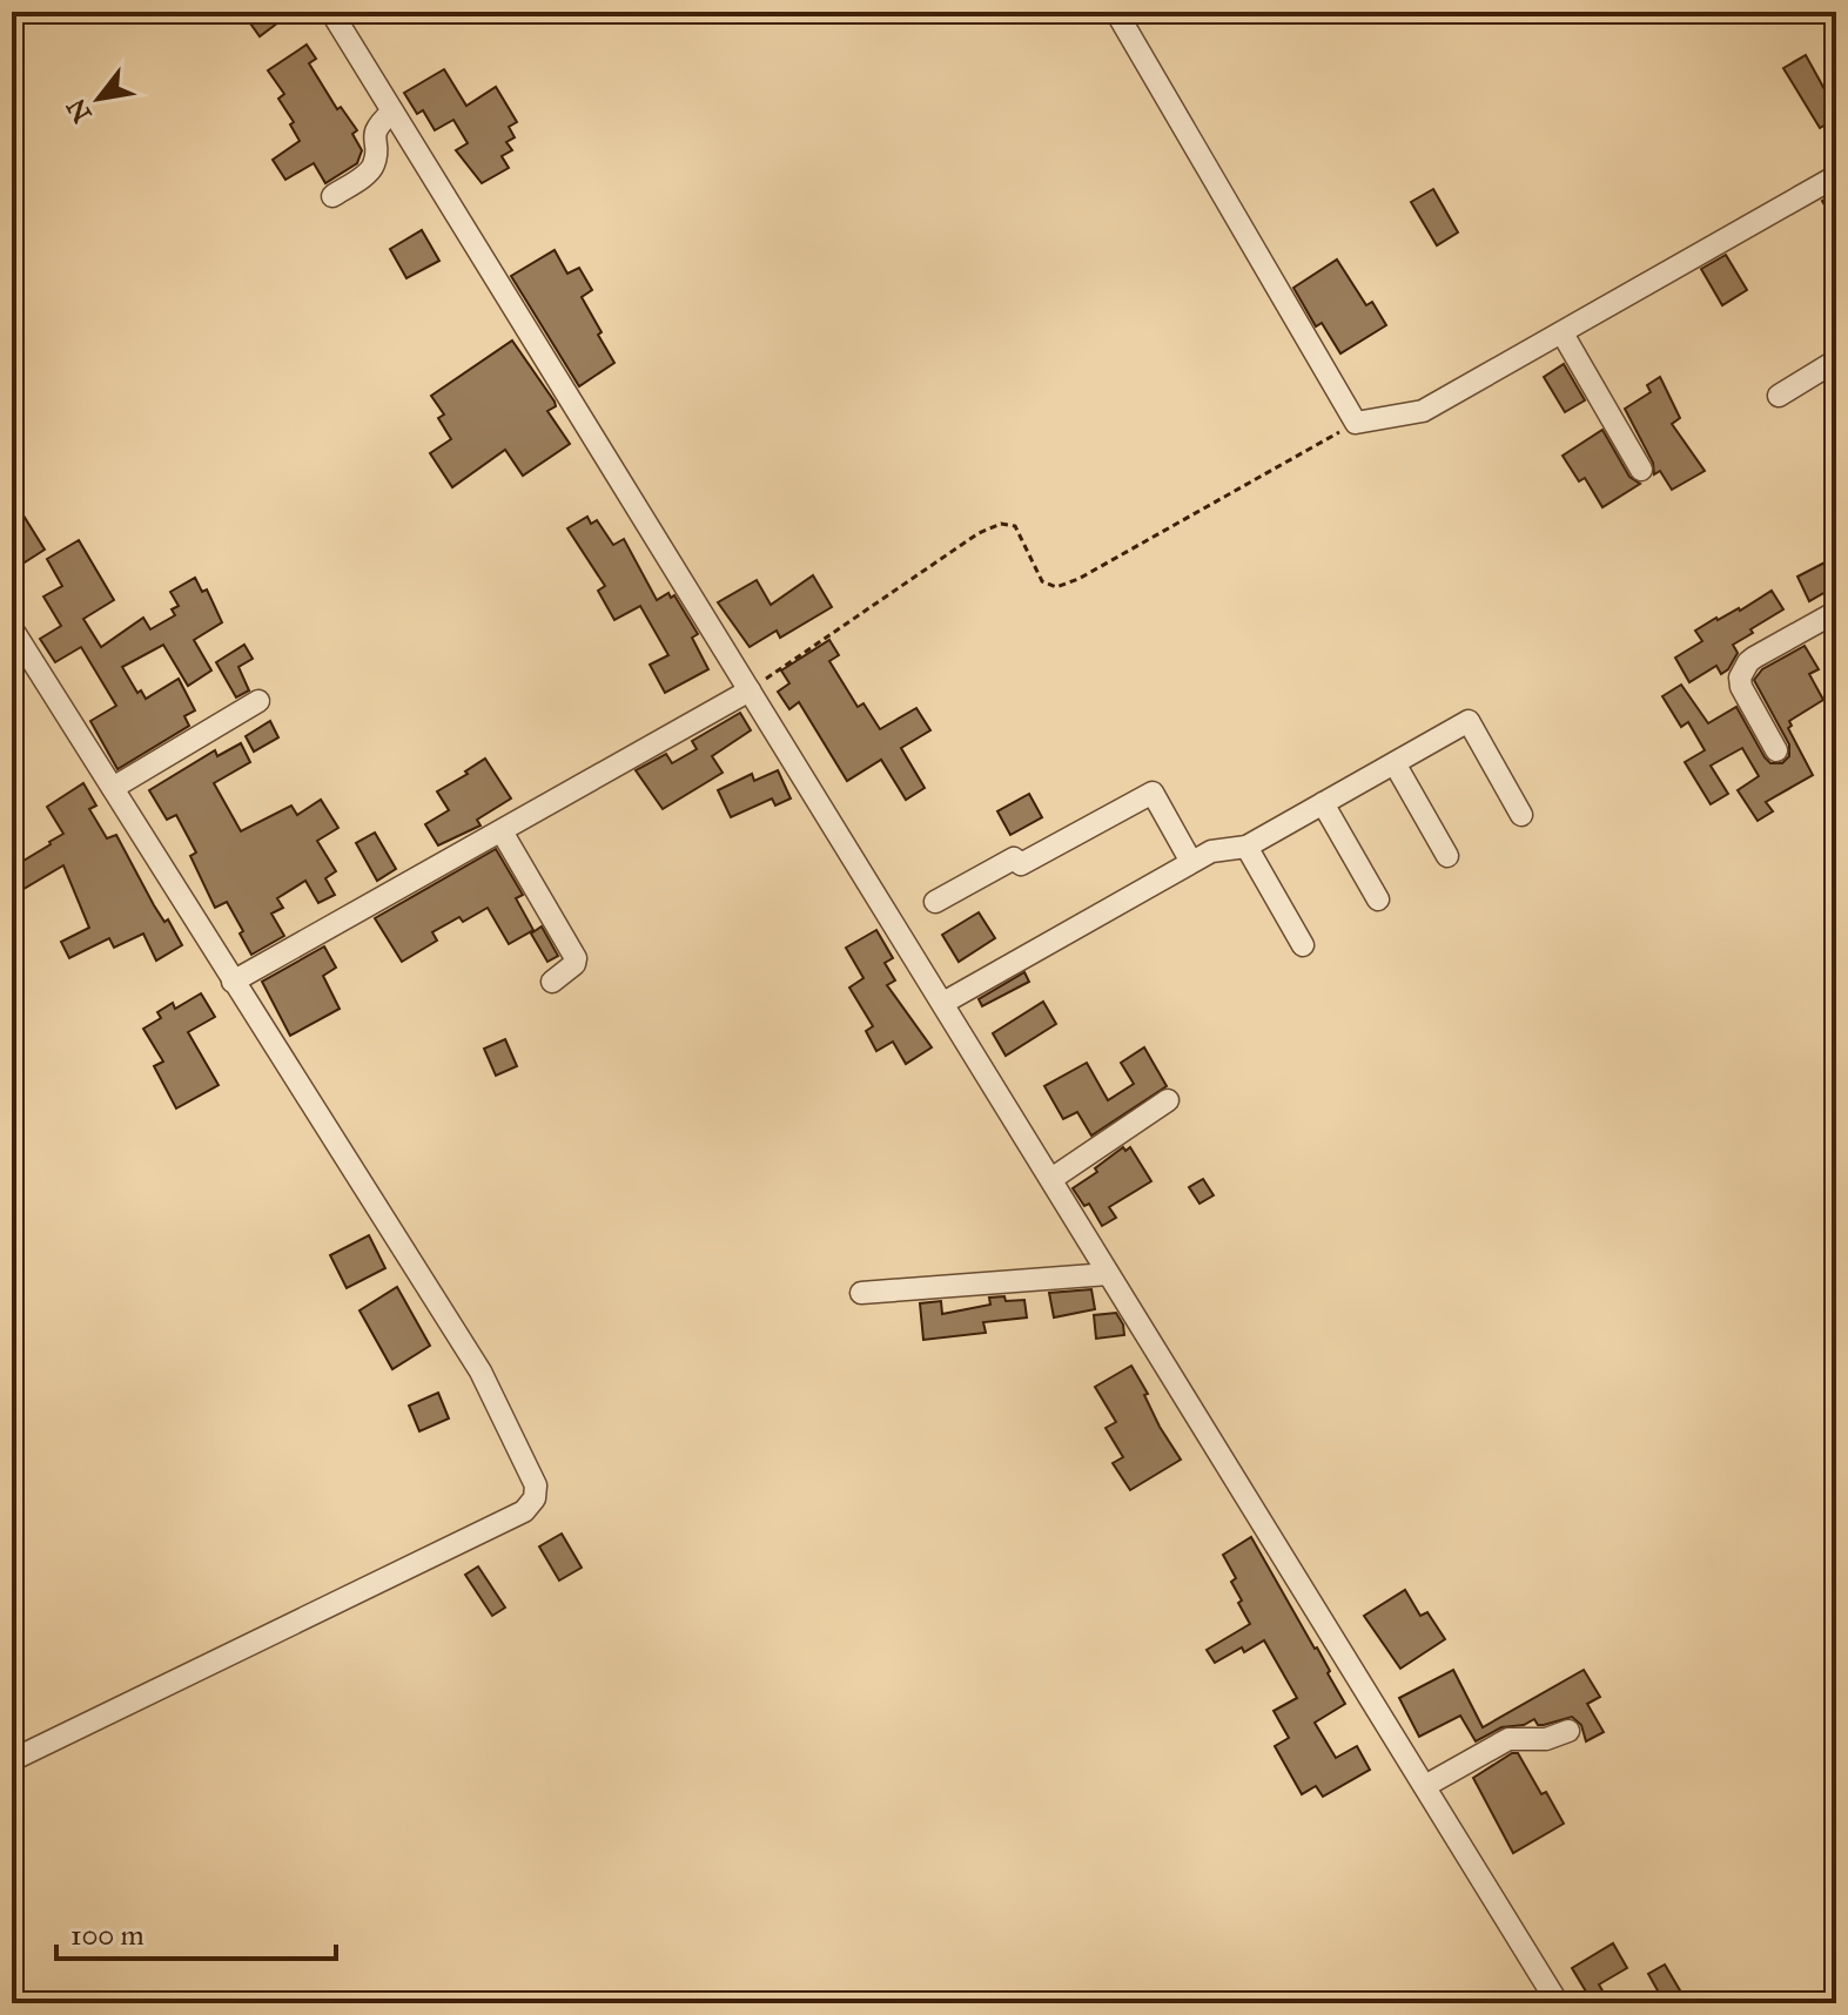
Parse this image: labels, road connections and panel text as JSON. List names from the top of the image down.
{
  "scale_bar": "100 m",
  "north": "bottom left"
}
